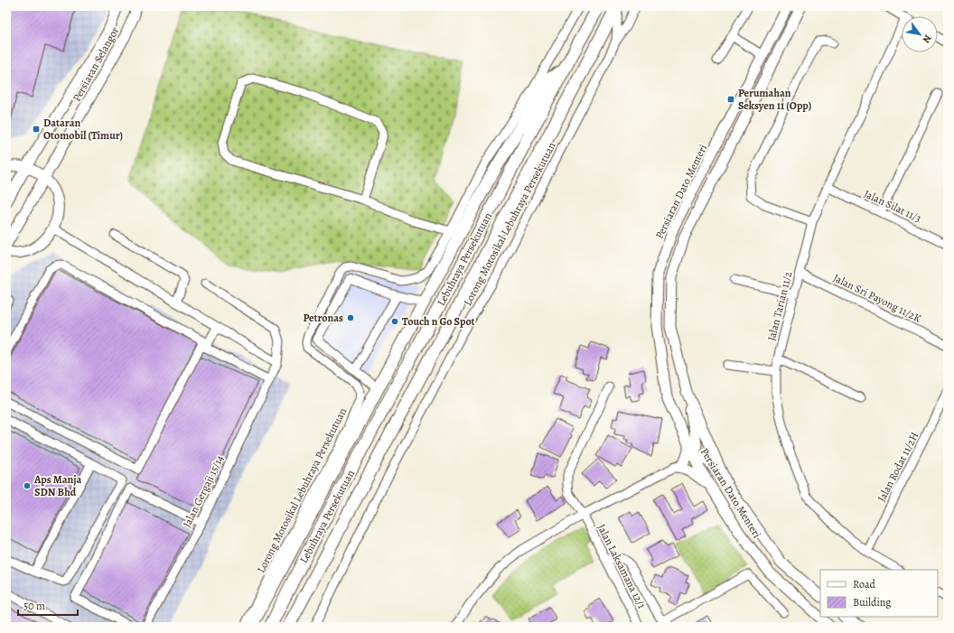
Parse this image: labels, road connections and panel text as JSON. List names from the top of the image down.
{
  "streets": {
    "highway": ["Lebuhraya Persekutuan"],
    "main road": ["Persiaran Selangor", "Persiaran Dato Menteri"],
    "street": [
      "Jalan Silat 11/3",
      "Lorong Motosikal Lebuhraya Persekutuan",
      "Jalan Sri Payong 11/2K",
      "Jalan Tarian 11/2",
      "Jalan Rodat 11/2H",
      "Jalan Gergaji 15/14",
      "Jalan Laksamana 12/1"
    ]
  },
  "crossings": [
    ["Jalan Silat 11/3", "Jalan Tarian 11/2"],
    ["Jalan Sri Payong 11/2K", "Jalan Tarian 11/2"],
    ["Jalan Tarian 11/2", "Jalan Rodat 11/2H"]
  ],
  "places": {
    "transit": ["Perumahan Seksyen 11 (Opp)", "Dataran Otomobil (Timur)"],
    "other": ["Petronas", "Touch n Go Spot", "Aps Manja SDN Bhd"]
  },
  "legend": ["Road", "Building"],
  "scale_bar": "50 m",
  "north": "bottom right"
}
